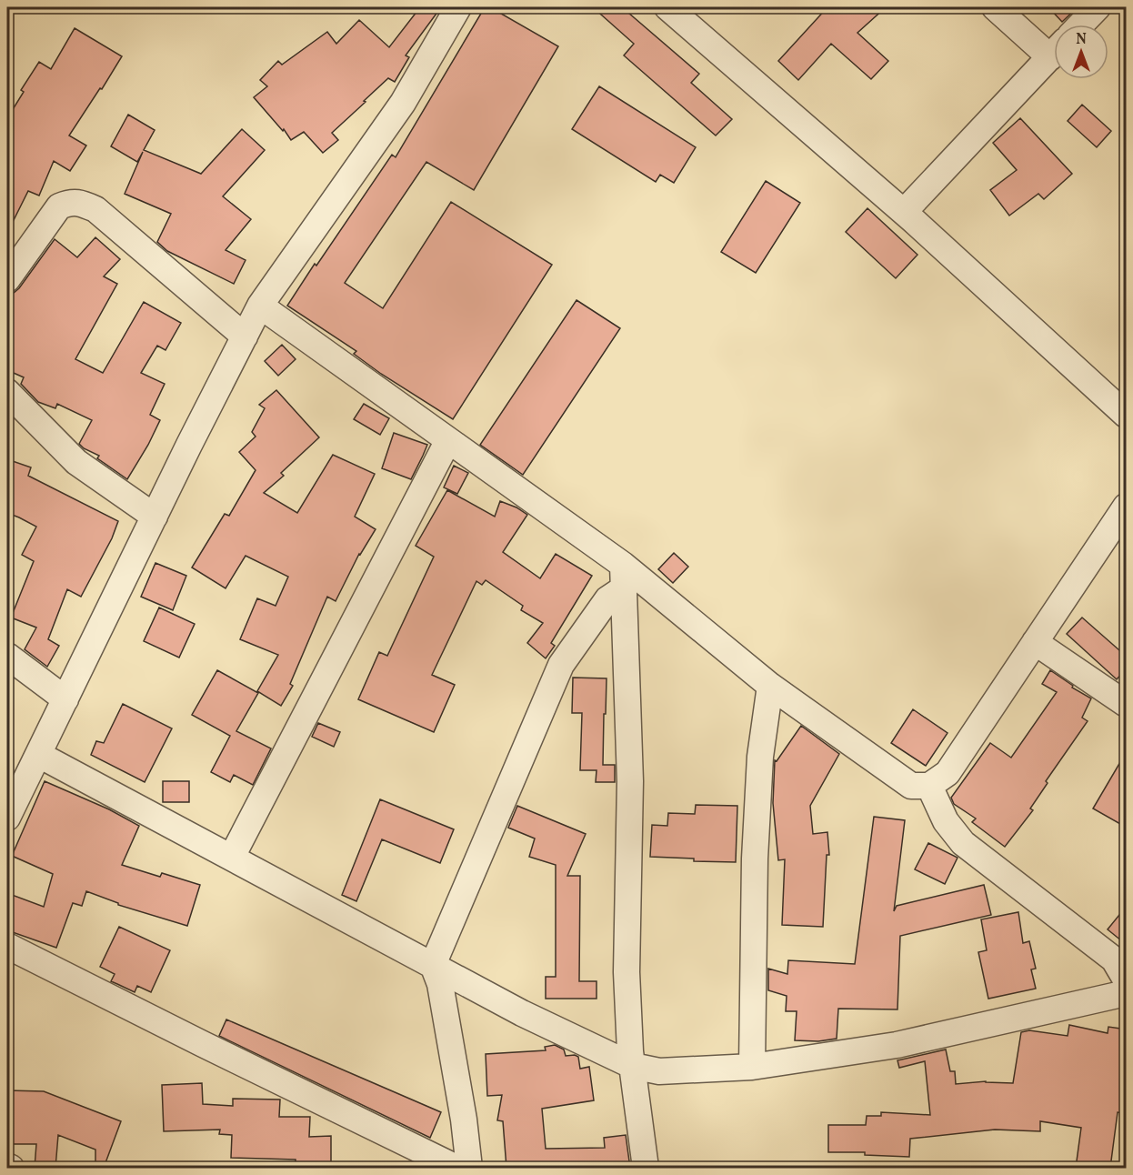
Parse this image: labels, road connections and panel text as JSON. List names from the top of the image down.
{
  "north": "top"
}
